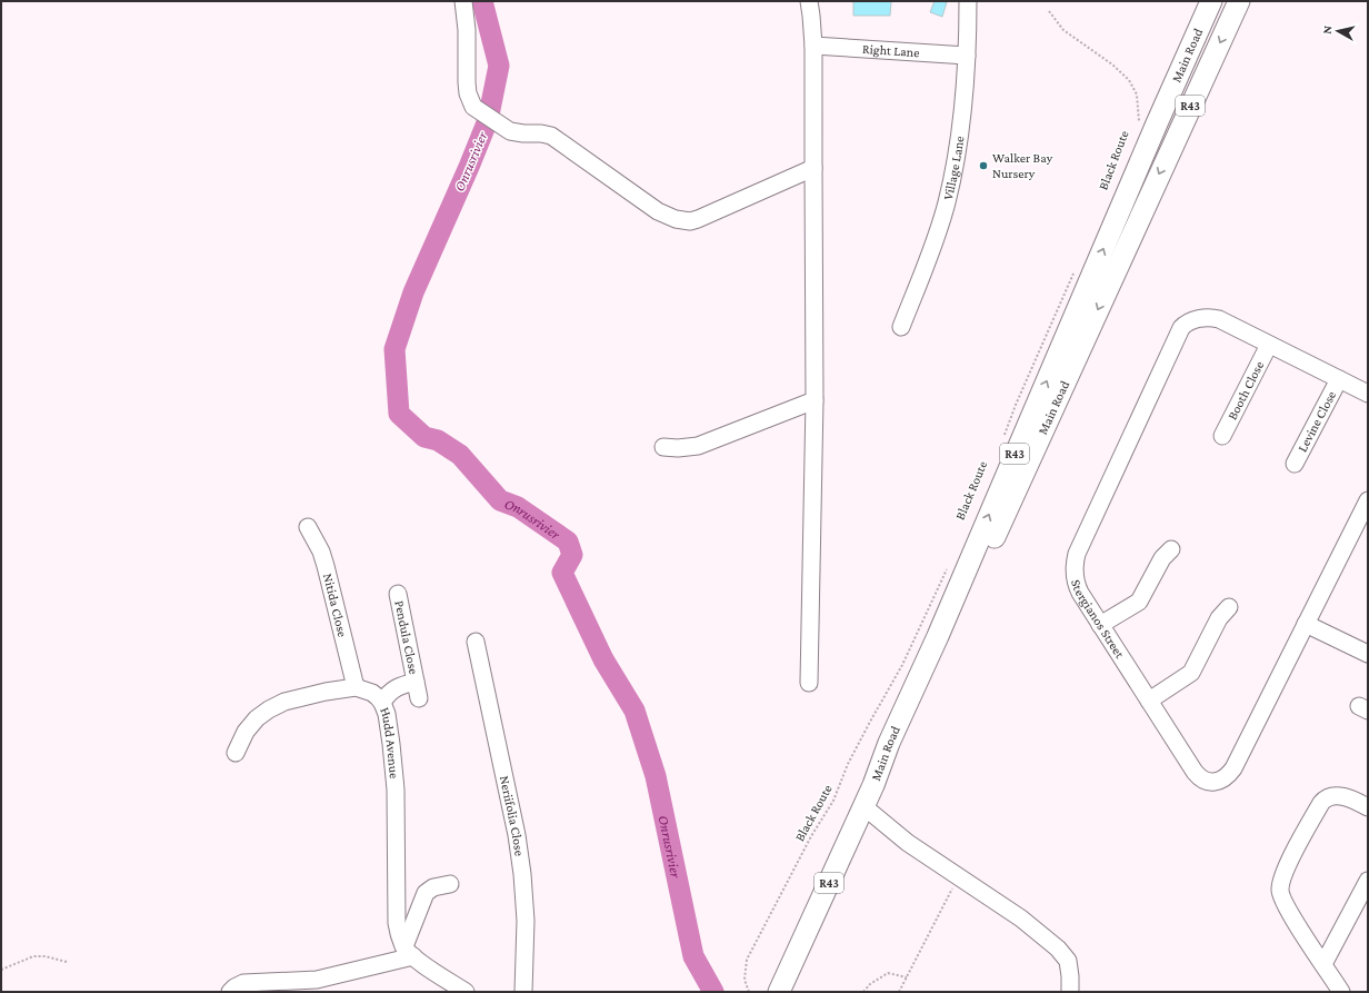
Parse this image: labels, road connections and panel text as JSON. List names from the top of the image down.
{
  "streets": {
    "main road": ["Main Road", "R43"],
    "street": [
      "Right Lane",
      "Village Lane",
      "Booth Close",
      "Levine Close",
      "Nitida Close",
      "Stergianos Street",
      "Pendula Close",
      "Hudd Avenue",
      "Neriifolia Close"
    ],
    "path": ["Black Route"]
  },
  "crossings": [
    ["Right Lane", "Village Lane"],
    ["Main Road", "R43"],
    ["Booth Close", "Stergianos Street"],
    ["Levine Close", "Stergianos Street"],
    ["Nitida Close", "Hudd Avenue"],
    ["Pendula Close", "Hudd Avenue"]
  ],
  "water": ["Onrusrivier"],
  "places": ["Walker Bay Nursery"],
  "north": "left"
}
